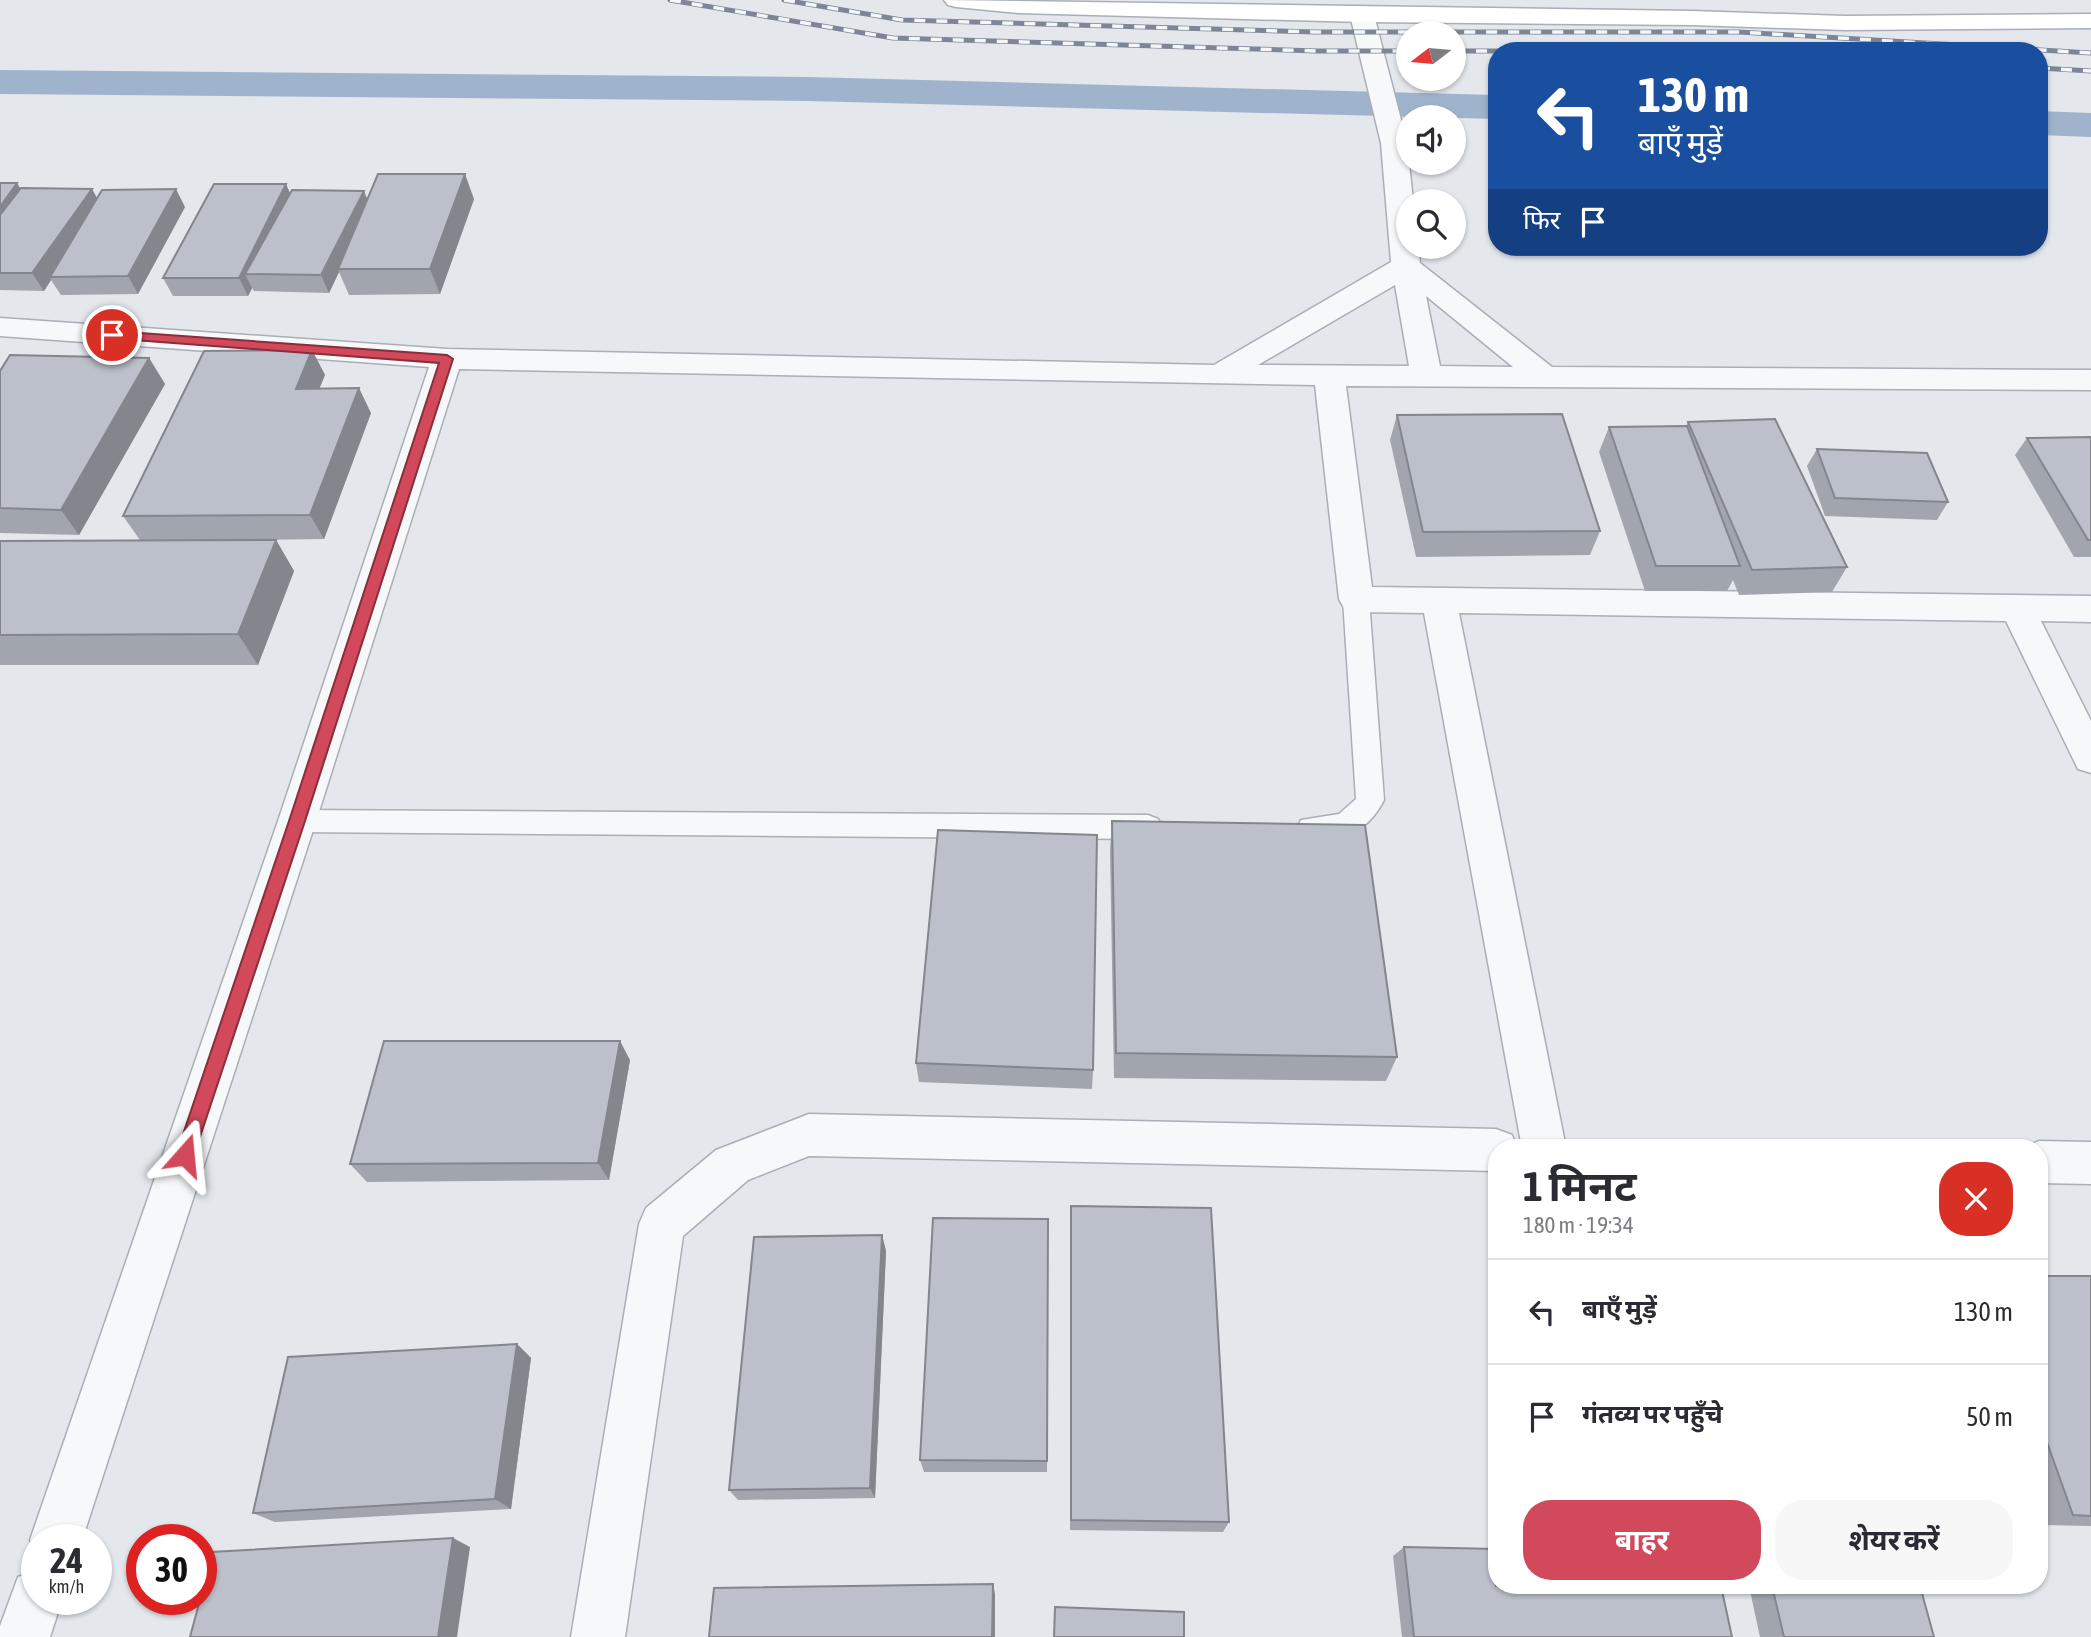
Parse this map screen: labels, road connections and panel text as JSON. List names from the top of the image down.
{
  "north": "left",
  "page": {
    "turn": ["130 m", "बाएँ मुड़ें"],
    "then": "फिर",
    "heading": ["1 मिनट", "180 m · 19:34"],
    "list": [
      {
        "name": "बाएँ मुड़ें",
        "value": "130 m"
      },
      {
        "name": "गंतव्य पर पहुँचे",
        "value": "50 m"
      }
    ],
    "buttons": ["बाहर", "शेयर करें"],
    "speed": "24 km/h",
    "limit": "30"
  }
}
